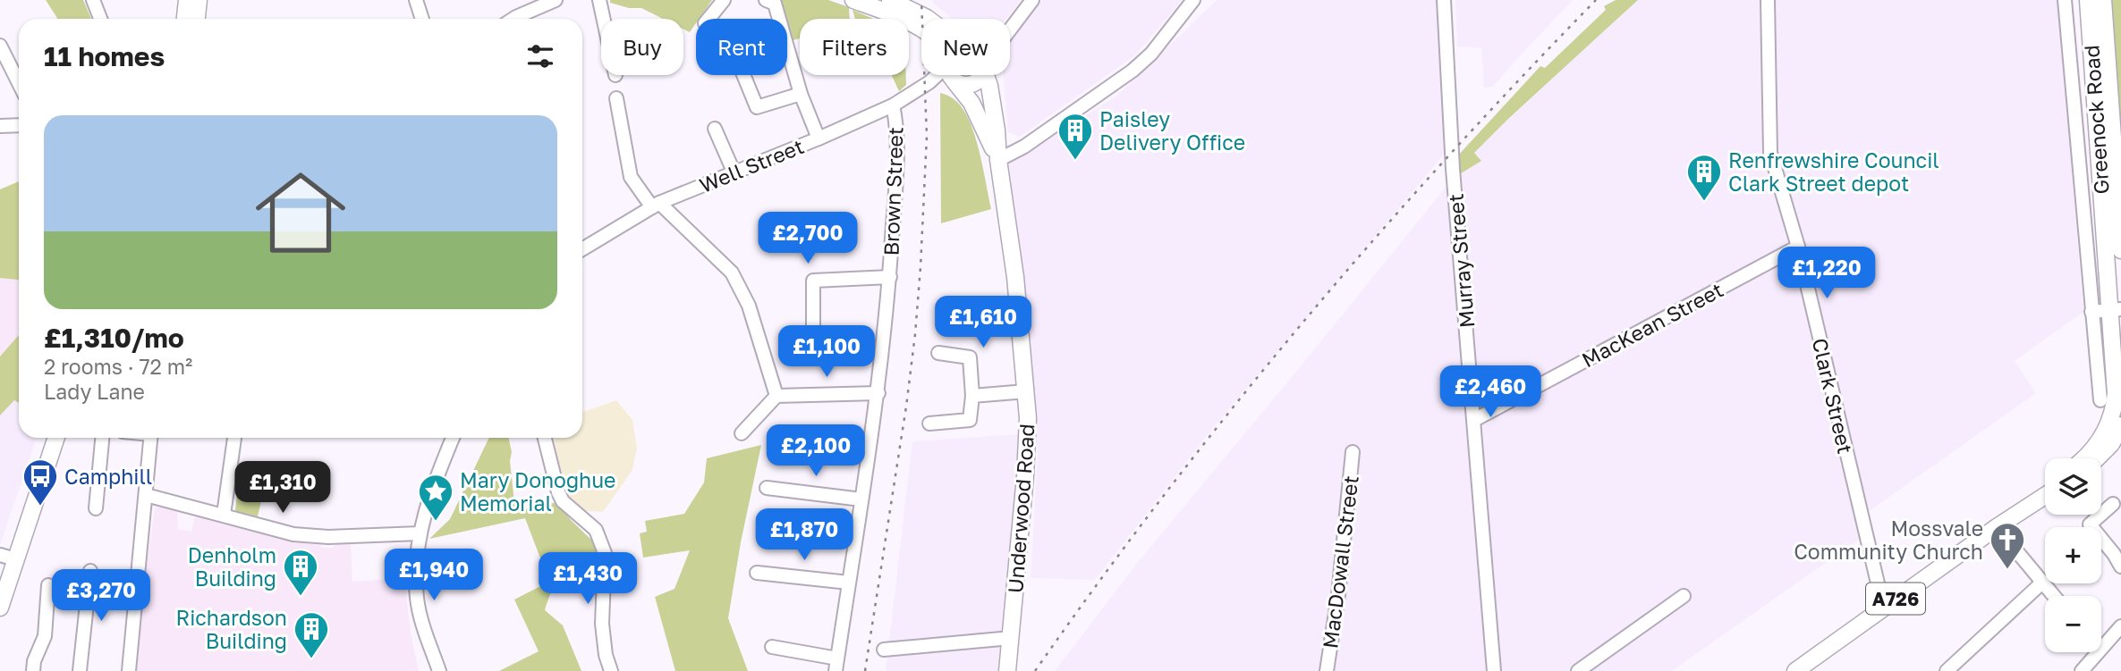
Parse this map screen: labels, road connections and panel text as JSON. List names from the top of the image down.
{
  "streets": {
    "main road": ["Greenock Road", "Underwood Road", "A726"],
    "street": [
      "Well Street",
      "Brown Street",
      "Murray Street",
      "MacKean Street",
      "Clark Street",
      "MacDowall Street"
    ]
  },
  "crossings": [
    ["Well Street", "Brown Street"],
    ["Well Street", "Underwood Road"],
    ["Murray Street", "MacKean Street"],
    ["MacKean Street", "Clark Street"],
    ["Clark Street", "A726"]
  ],
  "places": {
    "building": [
      "Paisley Delivery Office",
      "Renfrewshire Council Clark Street depot",
      "Denholm Building",
      "Richardson Building"
    ],
    "bus stop": ["Camphill"],
    "place": ["Mary Donoghue Memorial"],
    "church": ["Mossvale Community Church"]
  },
  "page": {
    "chip": [
      "Buy",
      "Rent",
      "Filters",
      "New"
    ],
    "heading": "11 homes",
    "list": [
      {
        "name": "£1,310/mo",
        "note": "2 rooms · 72 m² · Lady Lane"
      }
    ],
    "price": [
      "£2,700",
      "£1,220",
      "£1,610",
      "£1,100",
      "£2,460",
      "£2,100",
      "£1,310",
      "£1,870",
      "£1,940",
      "£1,430",
      "£3,270"
    ],
    "map_buttons": ["+", "−"]
  }
}
